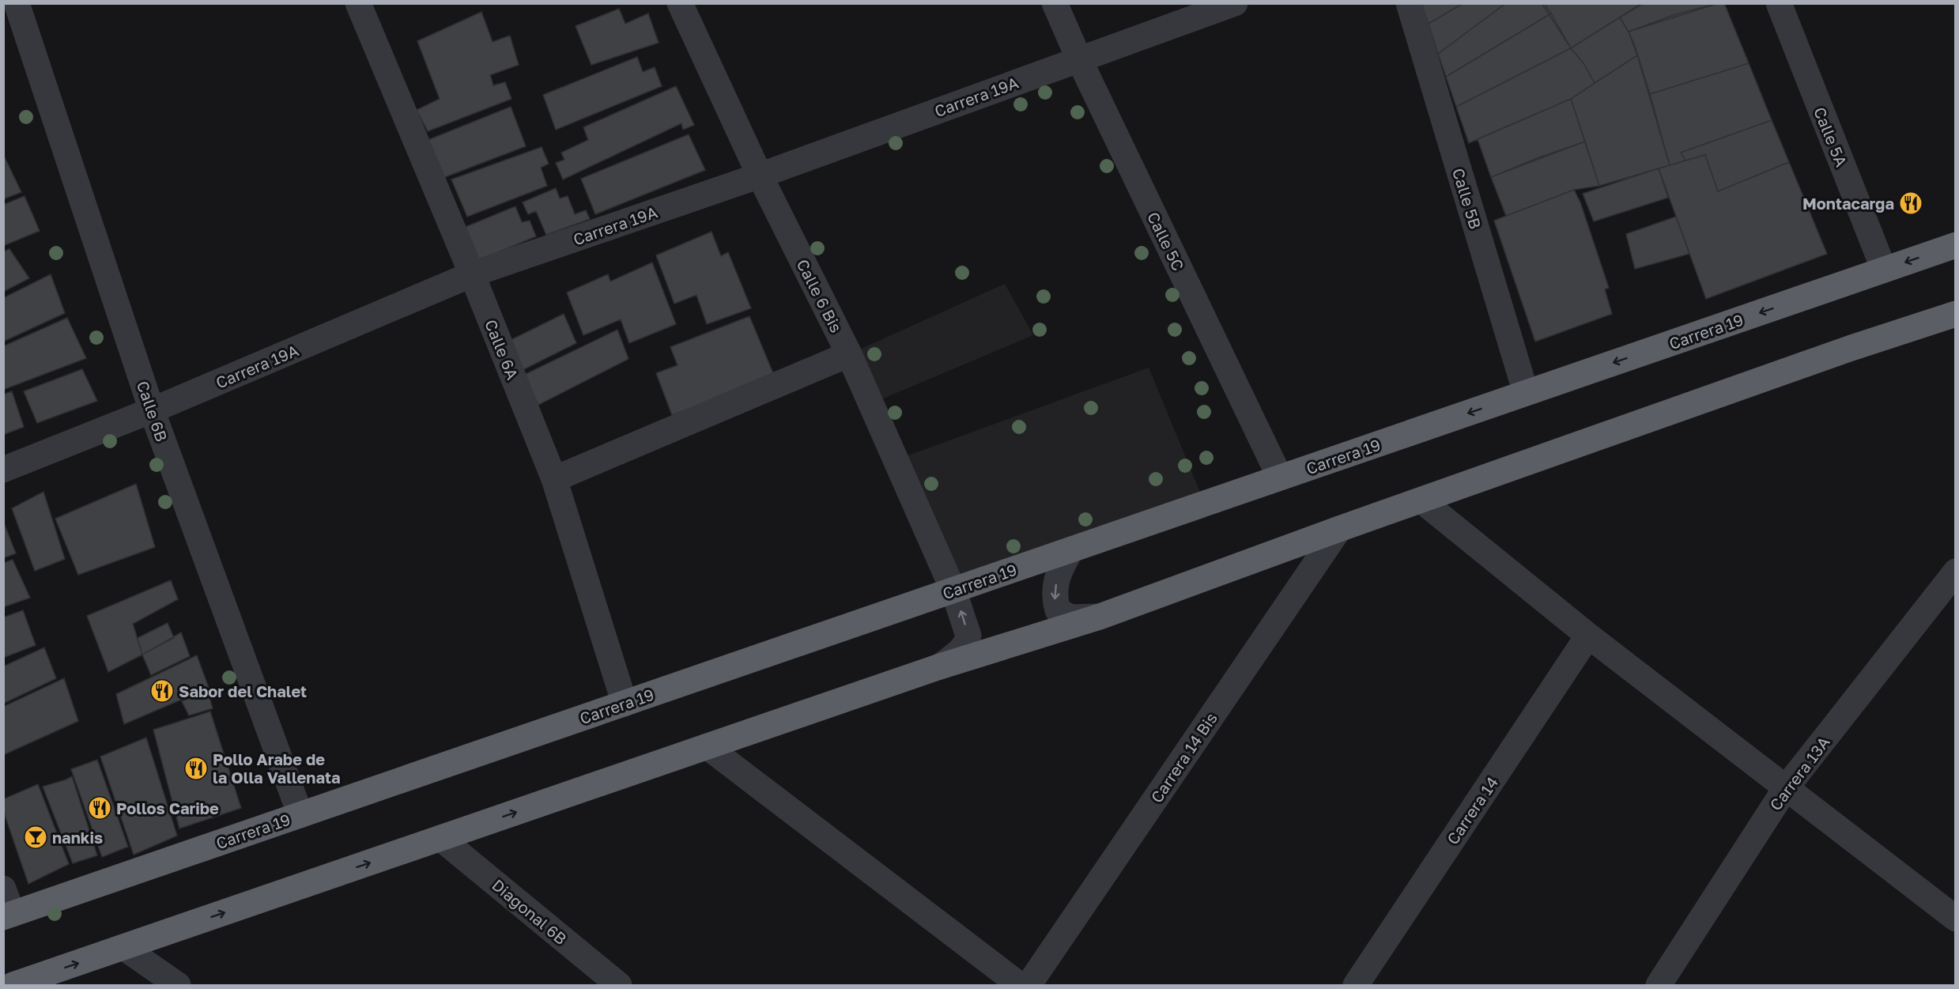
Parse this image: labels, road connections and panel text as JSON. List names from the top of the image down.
{
  "streets": {
    "highway": ["Carrera 19"],
    "street": [
      "Carrera 19A",
      "Calle 5A",
      "Calle 5B",
      "Calle 5C",
      "Calle 6 Bis",
      "Calle 6A",
      "Calle 6B",
      "Carrera 14 Bis",
      "Carrera 13A",
      "Carrera 14",
      "Diagonal 6B"
    ]
  },
  "crossings": [
    ["Carrera 19A", "Calle 5C"],
    ["Carrera 19A", "Calle 6 Bis"],
    ["Carrera 19A", "Calle 6A"],
    ["Carrera 19A", "Calle 6B"],
    ["Calle 5A", "Carrera 19"],
    ["Calle 5B", "Carrera 19"],
    ["Calle 5C", "Carrera 19"],
    ["Calle 6 Bis", "Carrera 19"],
    ["Carrera 19", "Calle 6A"],
    ["Carrera 19", "Calle 6B"]
  ],
  "places": {
    "restaurant": [
      "Montacarga",
      "Sabor del Chalet",
      "Pollo Arabe de la Olla Vallenata",
      "Pollos Caribe"
    ],
    "bar": ["nankis"]
  }
}
